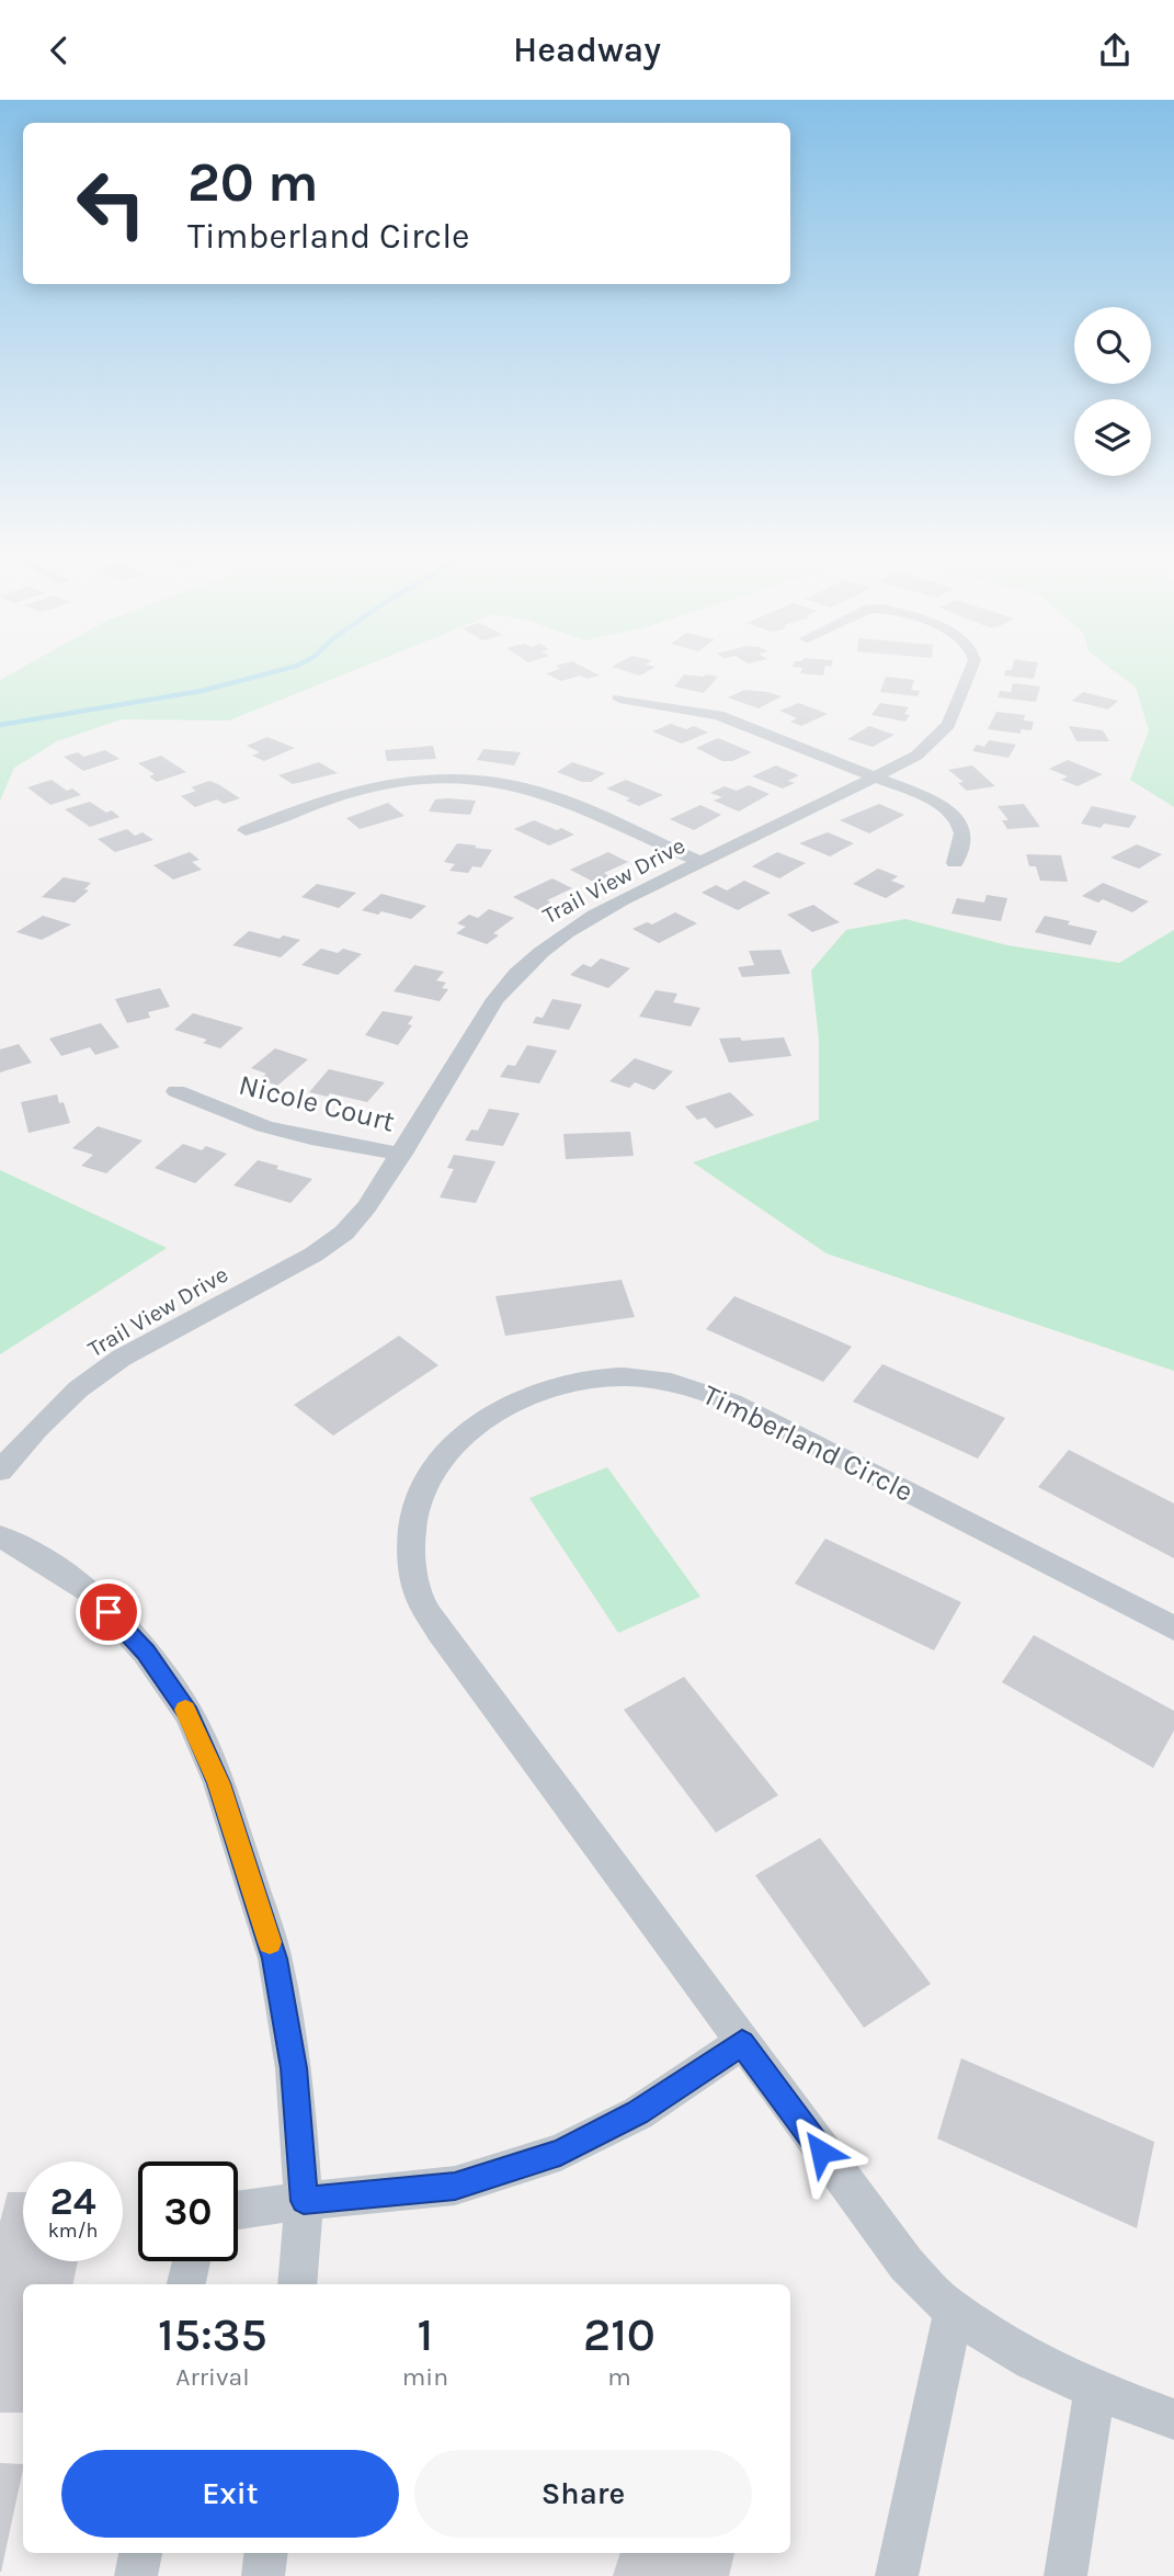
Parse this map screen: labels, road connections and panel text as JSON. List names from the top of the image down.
{
  "streets": {
    "street": ["Trail View Drive", "Nicole Court", "Timberland Circle"]
  },
  "crossings": [
    ["Trail View Drive", "Nicole Court"]
  ],
  "page": {
    "header": "Headway",
    "turn": ["20 m", "Timberland Circle"],
    "speed": "24 km/h",
    "limit": "30",
    "eta": [
      "15:35",
      "Arrival",
      "1",
      "min",
      "210",
      "m"
    ],
    "buttons": ["Exit", "Share"]
  }
}
